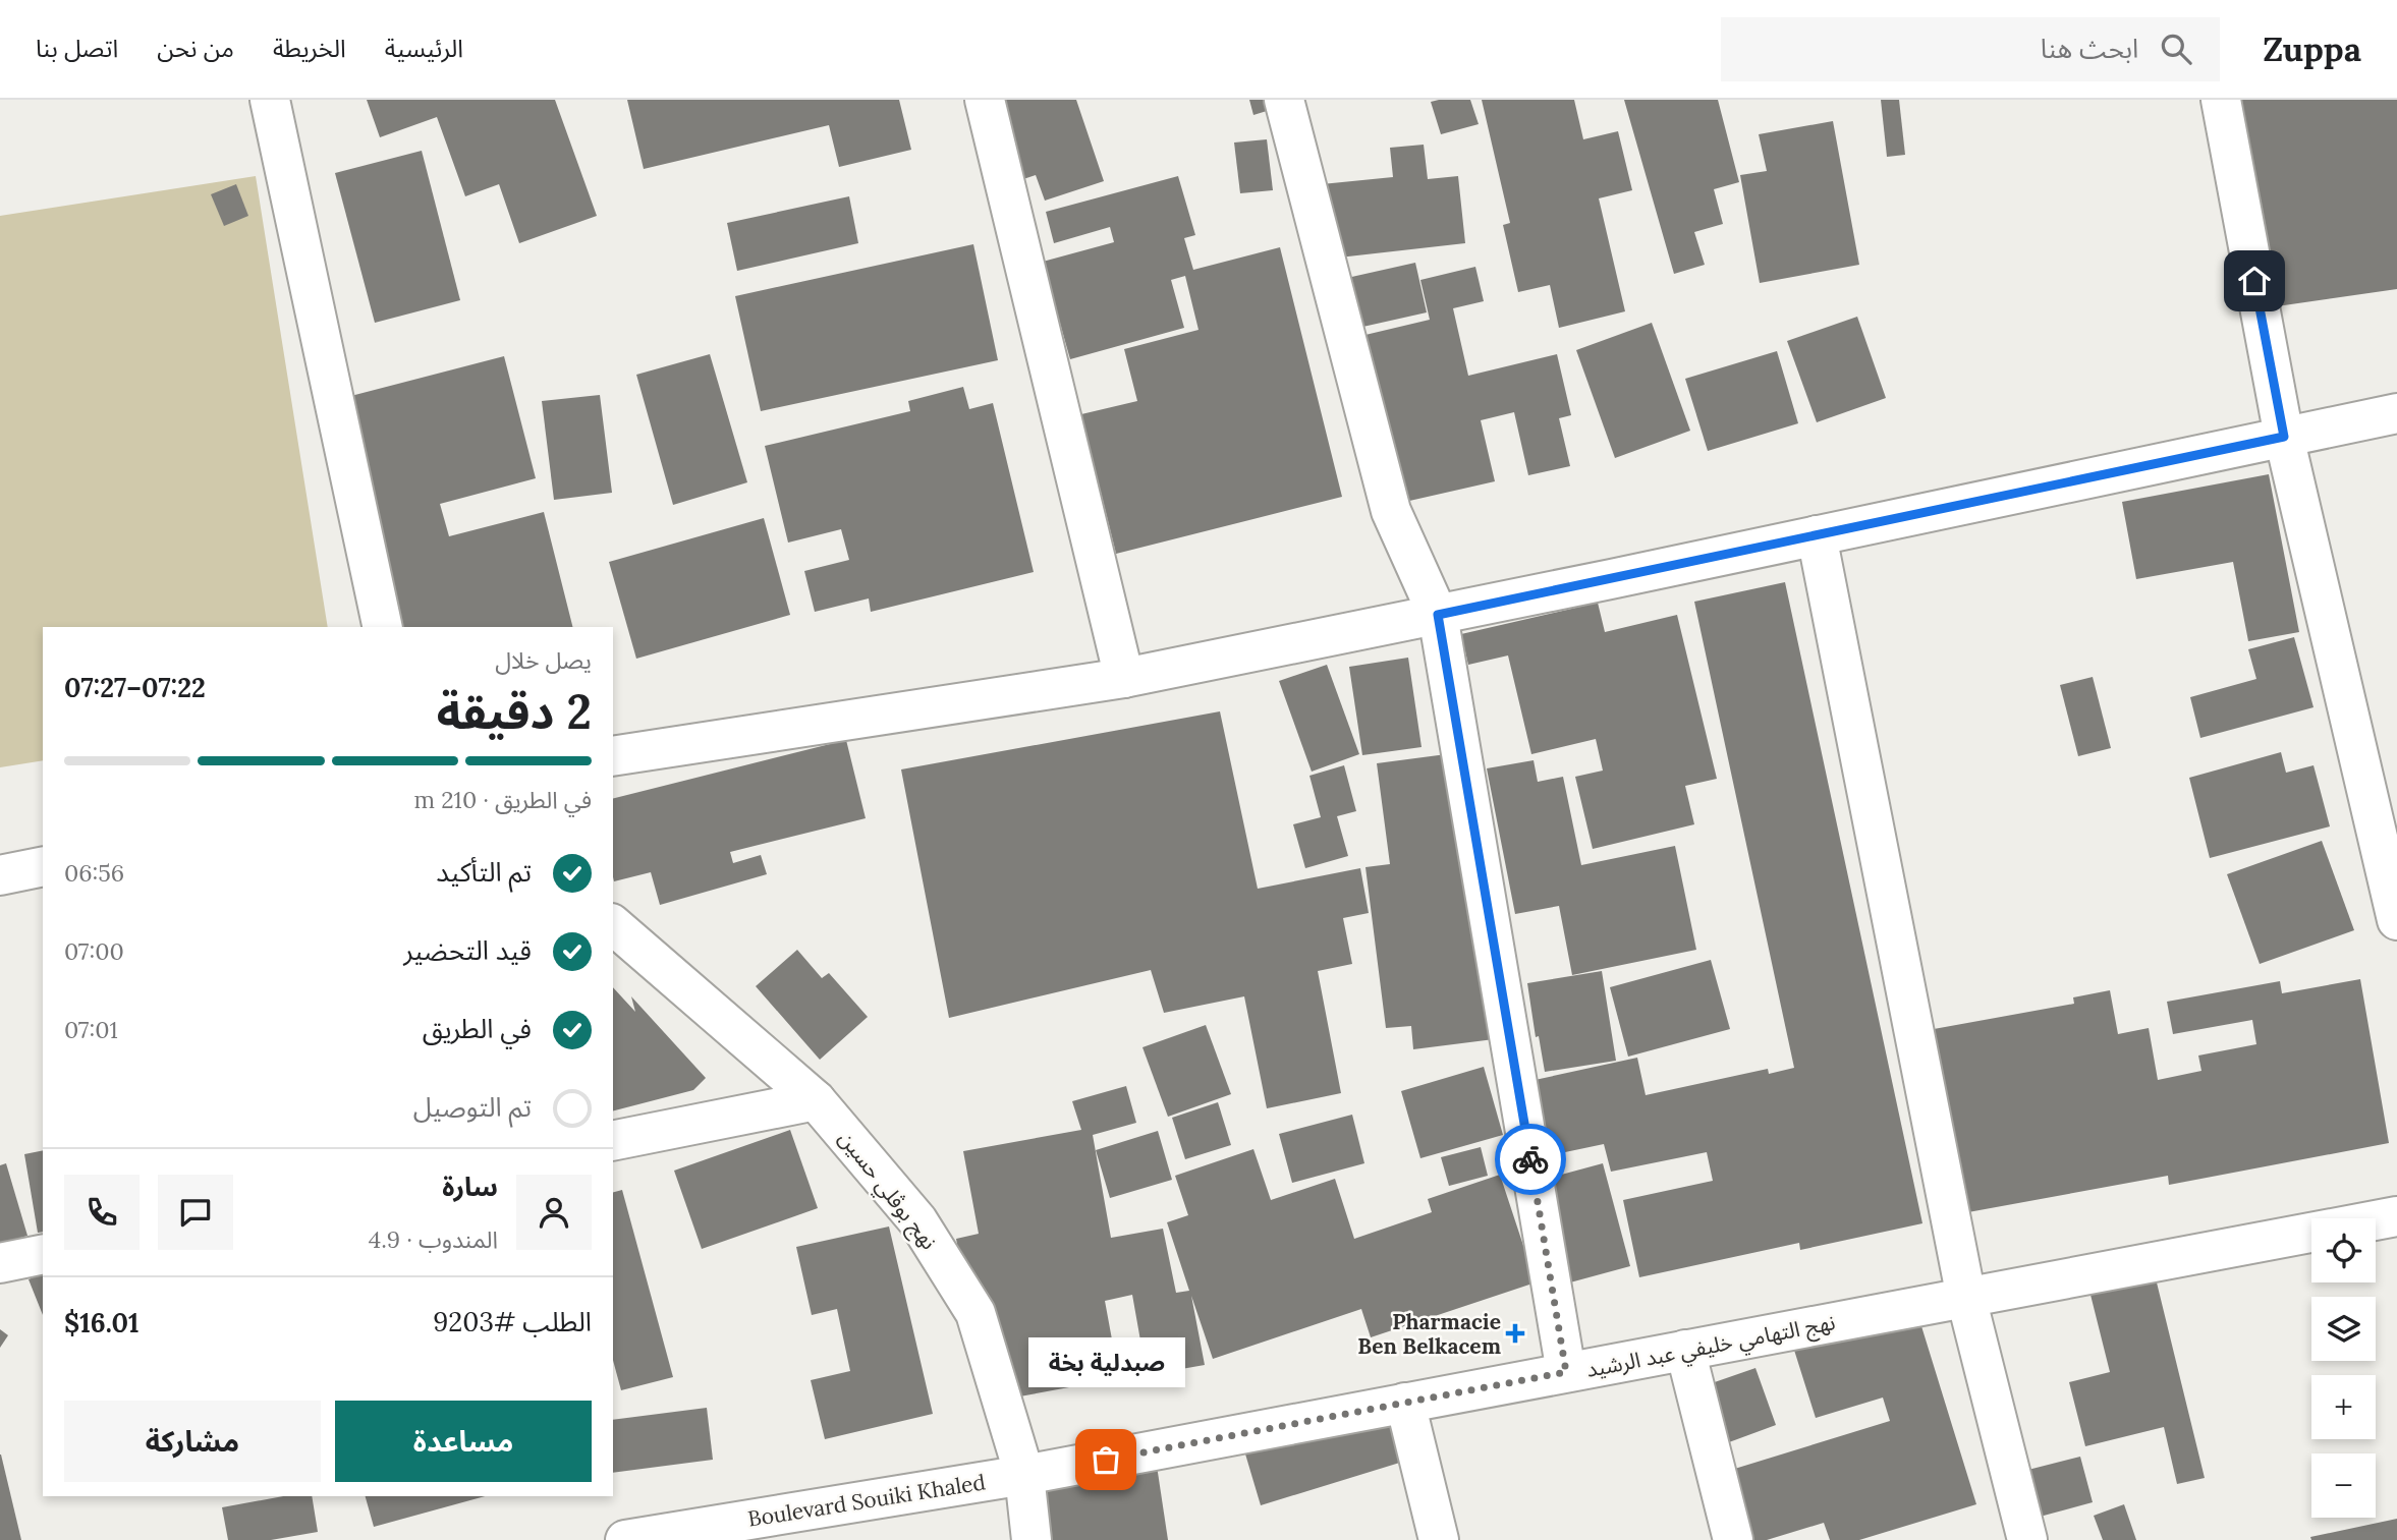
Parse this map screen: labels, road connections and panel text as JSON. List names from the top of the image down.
{
  "streets": {
    "street": ["نهج بوڨلي حسين", "نهج التهامي خليفي عبد الرشيد", "Boulevard Souiki Khaled"]
  },
  "crossings": [
    ["نهج بوڨلي حسين", "نهج التهامي خليفي عبد الرشيد"],
    ["نهج بوڨلي حسين", "Boulevard Souiki Khaled"],
    ["نهج التهامي خليفي عبد الرشيد", "Boulevard Souiki Khaled"]
  ],
  "places": {
    "health": ["Pharmacie Ben Belkacem"],
    "other": ["صبدلية بخة"]
  },
  "page": {
    "header": "Zuppa",
    "search": "ابحث هنا",
    "nav": [
      "الرئيسية",
      "الخريطة",
      "من نحن",
      "اتصل بنا"
    ],
    "heading": ["2 دقيقة", "يصل خلال", "07:22–07:27"],
    "panel": [
      "سارة",
      "المندوب · 4.9",
      "الطلب #9203",
      "$16.01"
    ],
    "bar": "في الطريق · 210 m",
    "list": [
      ["تم التأكيد", "06:56"],
      ["قيد التحضير", "07:00"],
      ["في الطريق", "07:01"],
      "تم التوصيل"
    ],
    "map_buttons": ["+", "−"],
    "bubble": "صبدلية بخة",
    "buttons": ["مساعدة", "مشاركة"]
  }
}
